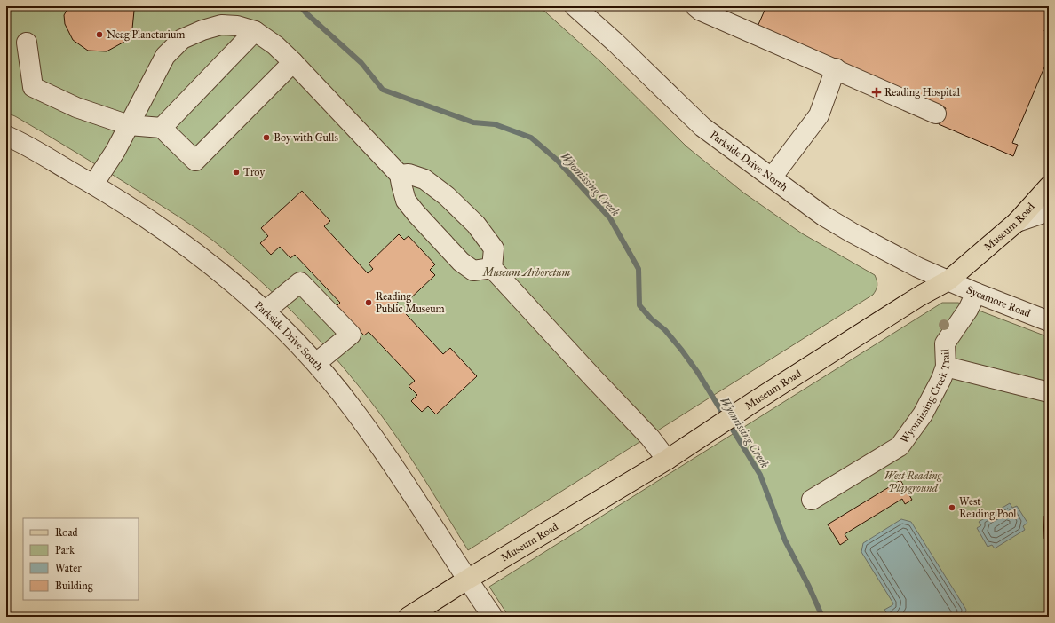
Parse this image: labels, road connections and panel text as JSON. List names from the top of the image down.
{
  "streets": {
    "main road": ["Museum Road"],
    "street": [
      "Parkside Drive North",
      "Sycamore Road",
      "Parkside Drive South",
      "Wyomissing Creek Trail"
    ]
  },
  "crossings": [
    ["Parkside Drive North", "Museum Road"],
    ["Parkside Drive North", "Sycamore Road"],
    ["Museum Road", "Sycamore Road"],
    ["Museum Road", "Parkside Drive South"],
    ["Sycamore Road", "Wyomissing Creek Trail"]
  ],
  "water": ["Wyomissing Creek"],
  "parks": ["Museum Arboretum", "West Reading Playground"],
  "places": {
    "other": [
      "Neag Planetarium",
      "Boy with Gulls",
      "Troy",
      "Reading Public Museum",
      "West Reading Pool"
    ],
    "health": ["Reading Hospital"]
  },
  "legend": [
    "Road",
    "Park",
    "Water",
    "Building"
  ]
}
